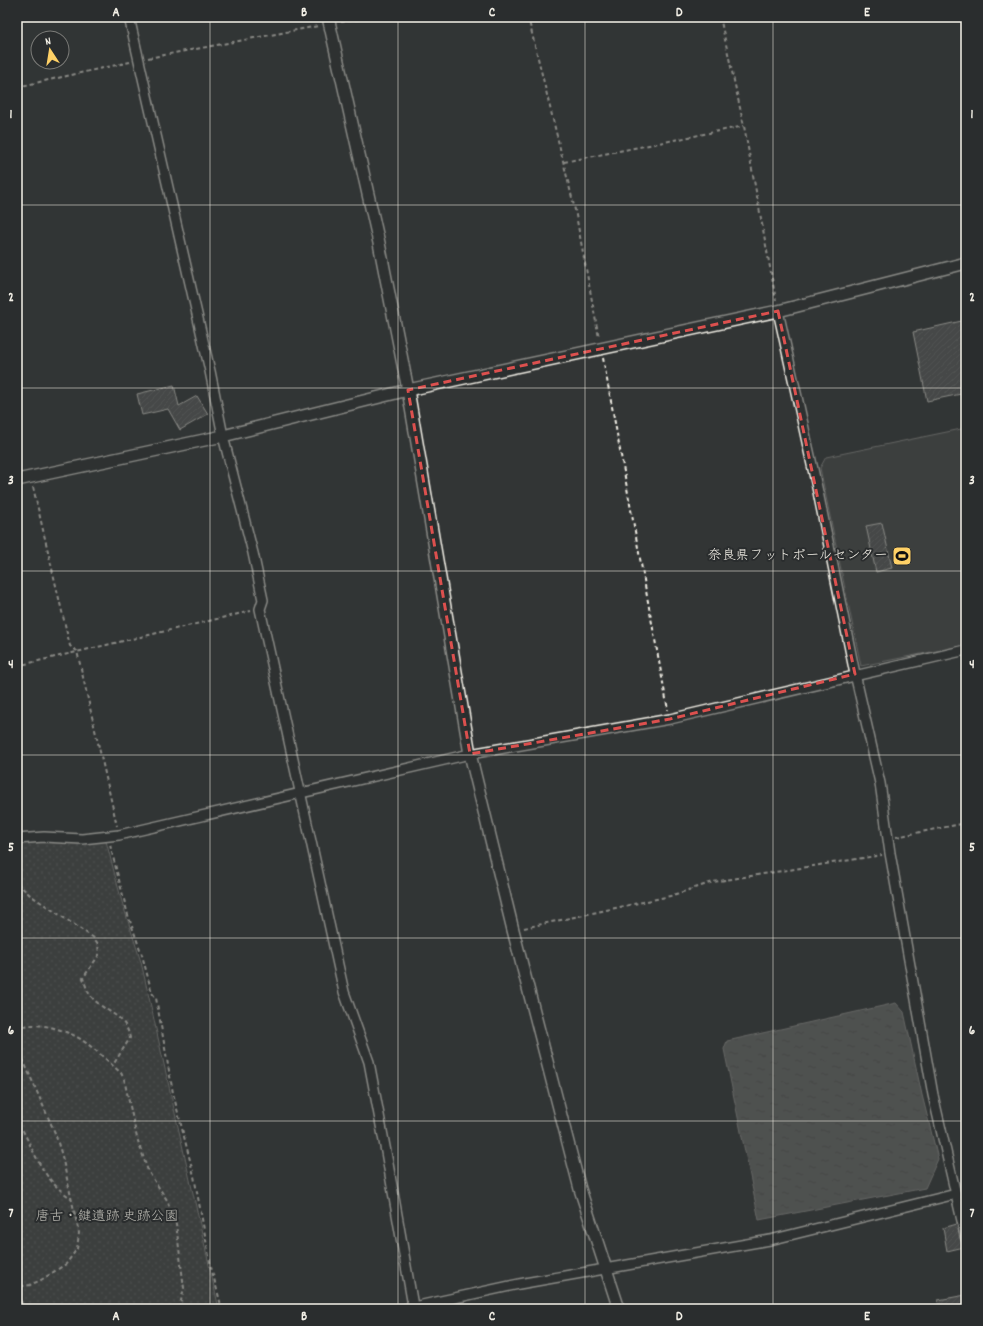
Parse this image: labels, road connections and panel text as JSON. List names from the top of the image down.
{
  "parks": ["唐古・鍵遺跡 史跡公園"],
  "places": {
    "sports": ["奈良県フットボールセンター"]
  },
  "north": "top",
  "grid": {
    "columns": [
      "A",
      "B",
      "C",
      "D",
      "E"
    ],
    "rows": [
      "1",
      "2",
      "3",
      "4",
      "5",
      "6",
      "7"
    ]
  }
}
